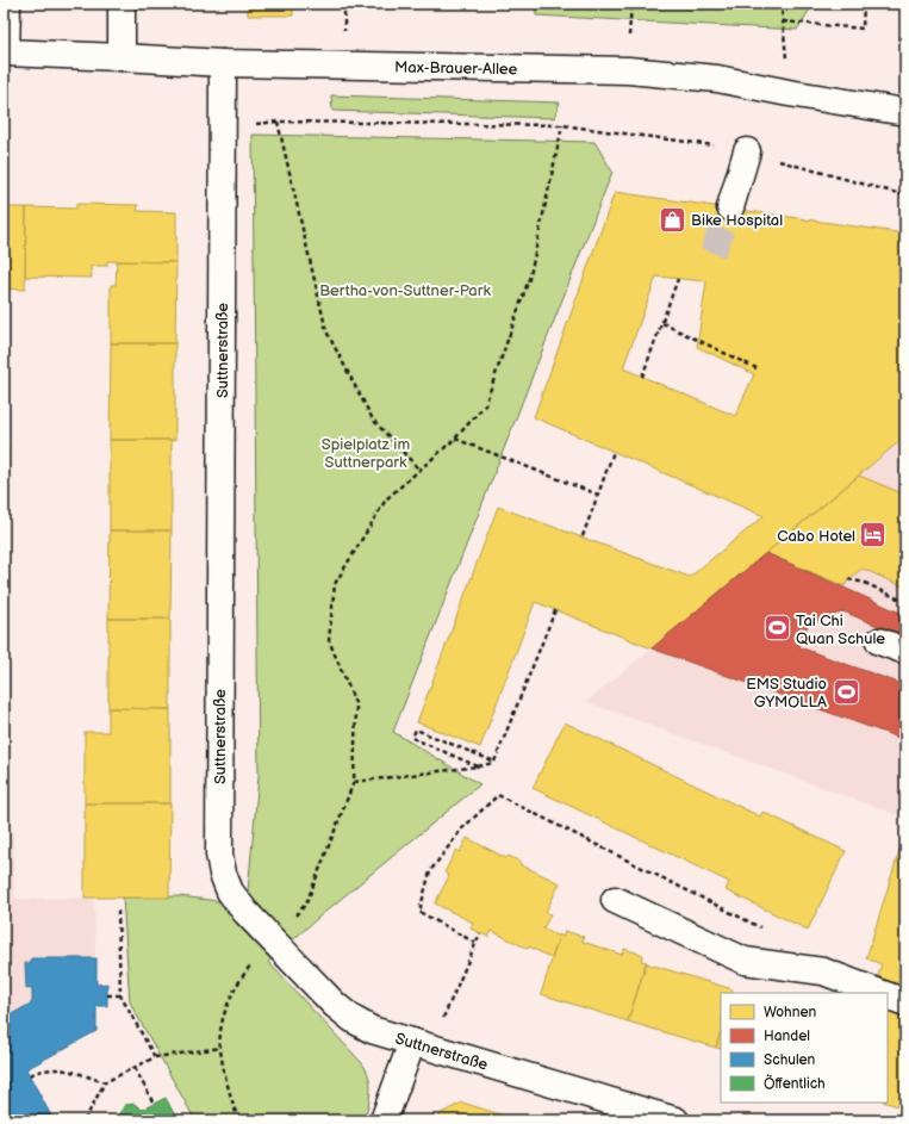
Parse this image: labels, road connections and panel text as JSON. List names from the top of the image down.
{
  "streets": {
    "street": ["Max-Brauer-Allee", "Suttnerstraße"]
  },
  "crossings": [
    ["Max-Brauer-Allee", "Suttnerstraße"]
  ],
  "parks": ["Bertha-von-Suttner-Park", "Spielplatz im Suttnerpark"],
  "places": {
    "shop": ["Bike Hospital"],
    "hotel": ["Cabo Hotel"],
    "sports": ["Tai Chi Quan Schule", "EMS Studio GYMOLLA"]
  },
  "legend": [
    "Wohnen",
    "Handel",
    "Schulen",
    "Öffentlich"
  ]
}
